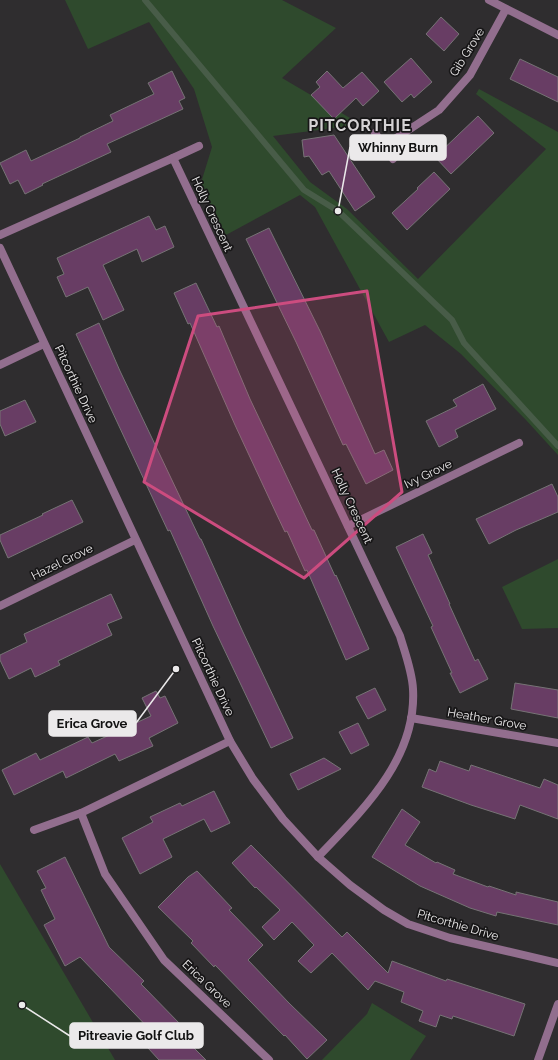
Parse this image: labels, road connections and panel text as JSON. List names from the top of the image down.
{
  "streets": {
    "street": [
      "Gib Grove",
      "Holly Crescent",
      "Pitcorthie Drive",
      "Ivy Grove",
      "Hazel Grove",
      "Heather Grove",
      "Erica Grove"
    ]
  },
  "crossings": [
    ["Holly Crescent", "Pitcorthie Drive"],
    ["Holly Crescent", "Ivy Grove"],
    ["Holly Crescent", "Heather Grove"],
    ["Pitcorthie Drive", "Hazel Grove"]
  ],
  "districts": ["PITCORTHIE"],
  "places": ["Whinny Burn", "Erica Grove", "Pitreavie Golf Club"]
}
